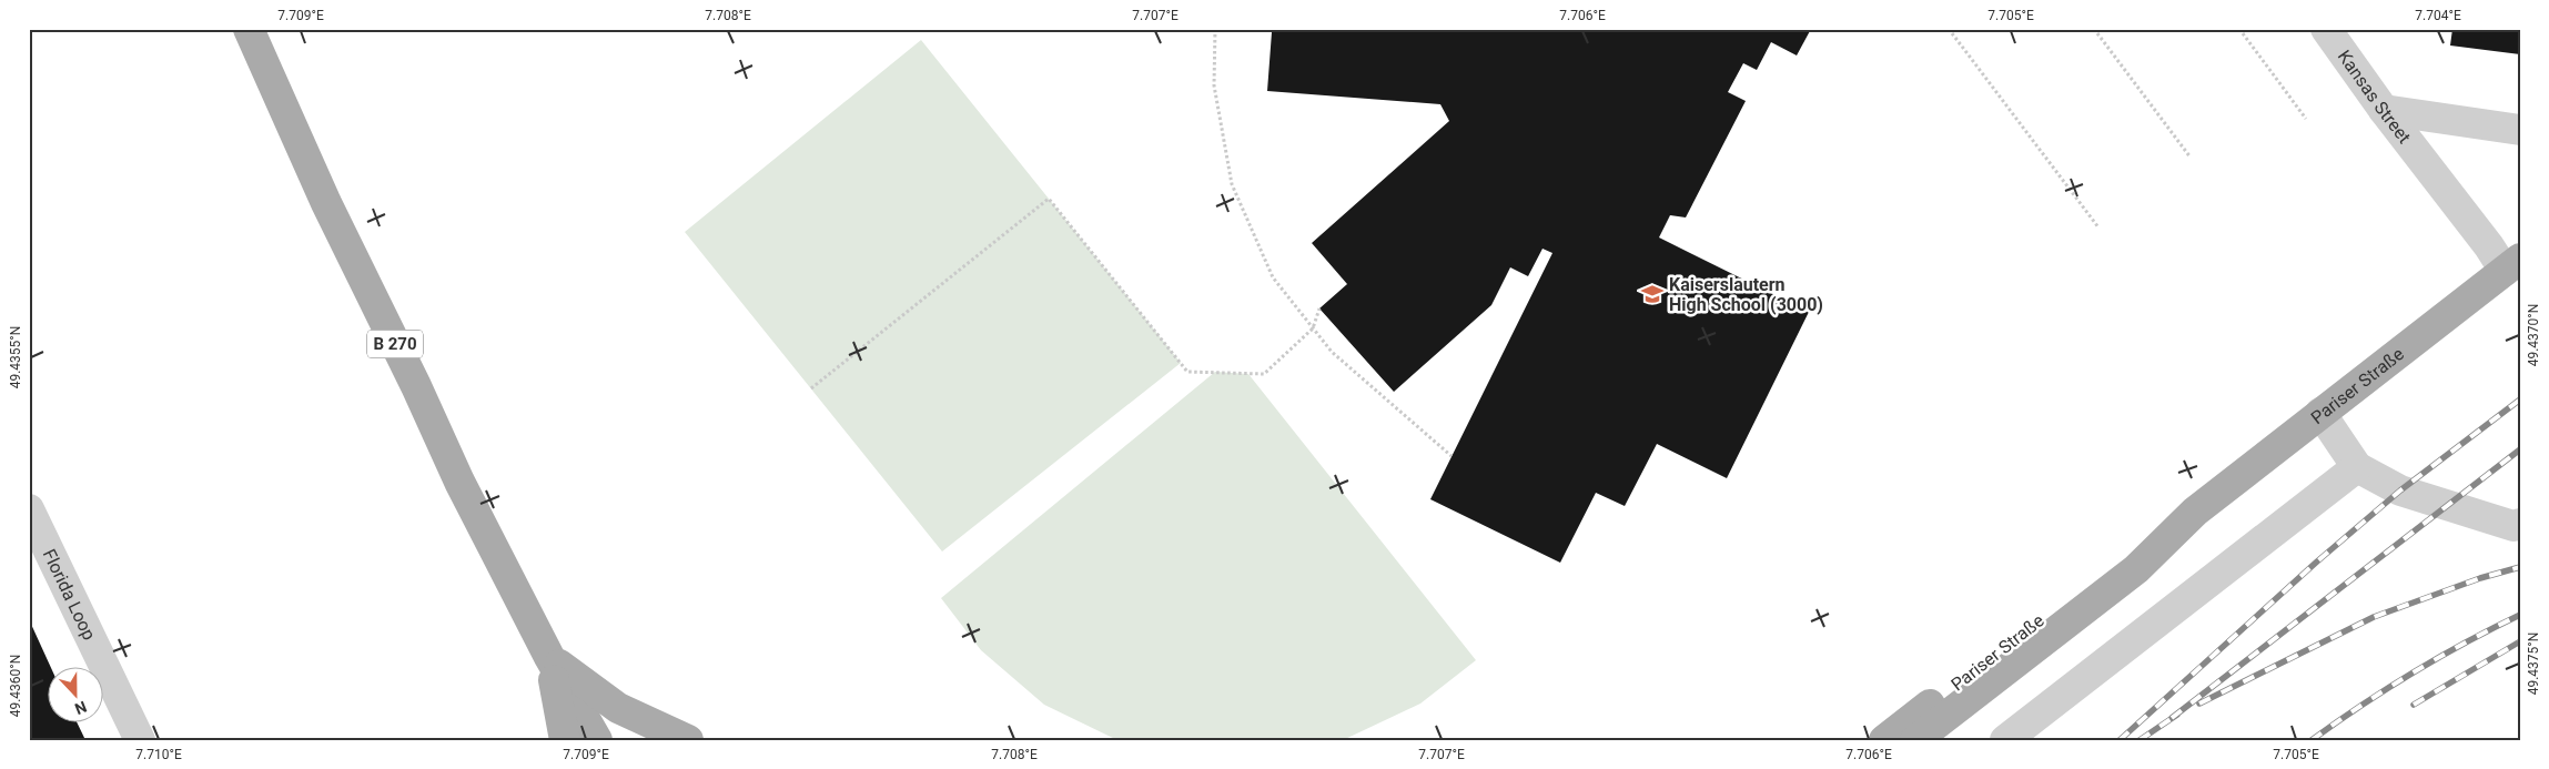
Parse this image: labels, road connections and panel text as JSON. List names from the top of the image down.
{
  "streets": {
    "main road": ["B 270", "Pariser Straße"],
    "street": ["Kansas Street", "Florida Loop"]
  },
  "crossings": [
    ["Kansas Street", "Pariser Straße"]
  ],
  "places": {
    "school or university": ["Kaiserslautern High School (3000)"]
  },
  "north": "bottom",
  "coordinates": [
    "7.709°E",
    "7.708°E",
    "7.707°E",
    "7.706°E",
    "7.705°E",
    "7.704°E",
    "49.4370°N",
    "49.4355°N",
    "49.4375°N",
    "49.4360°N",
    "7.710°E"
  ]
}
